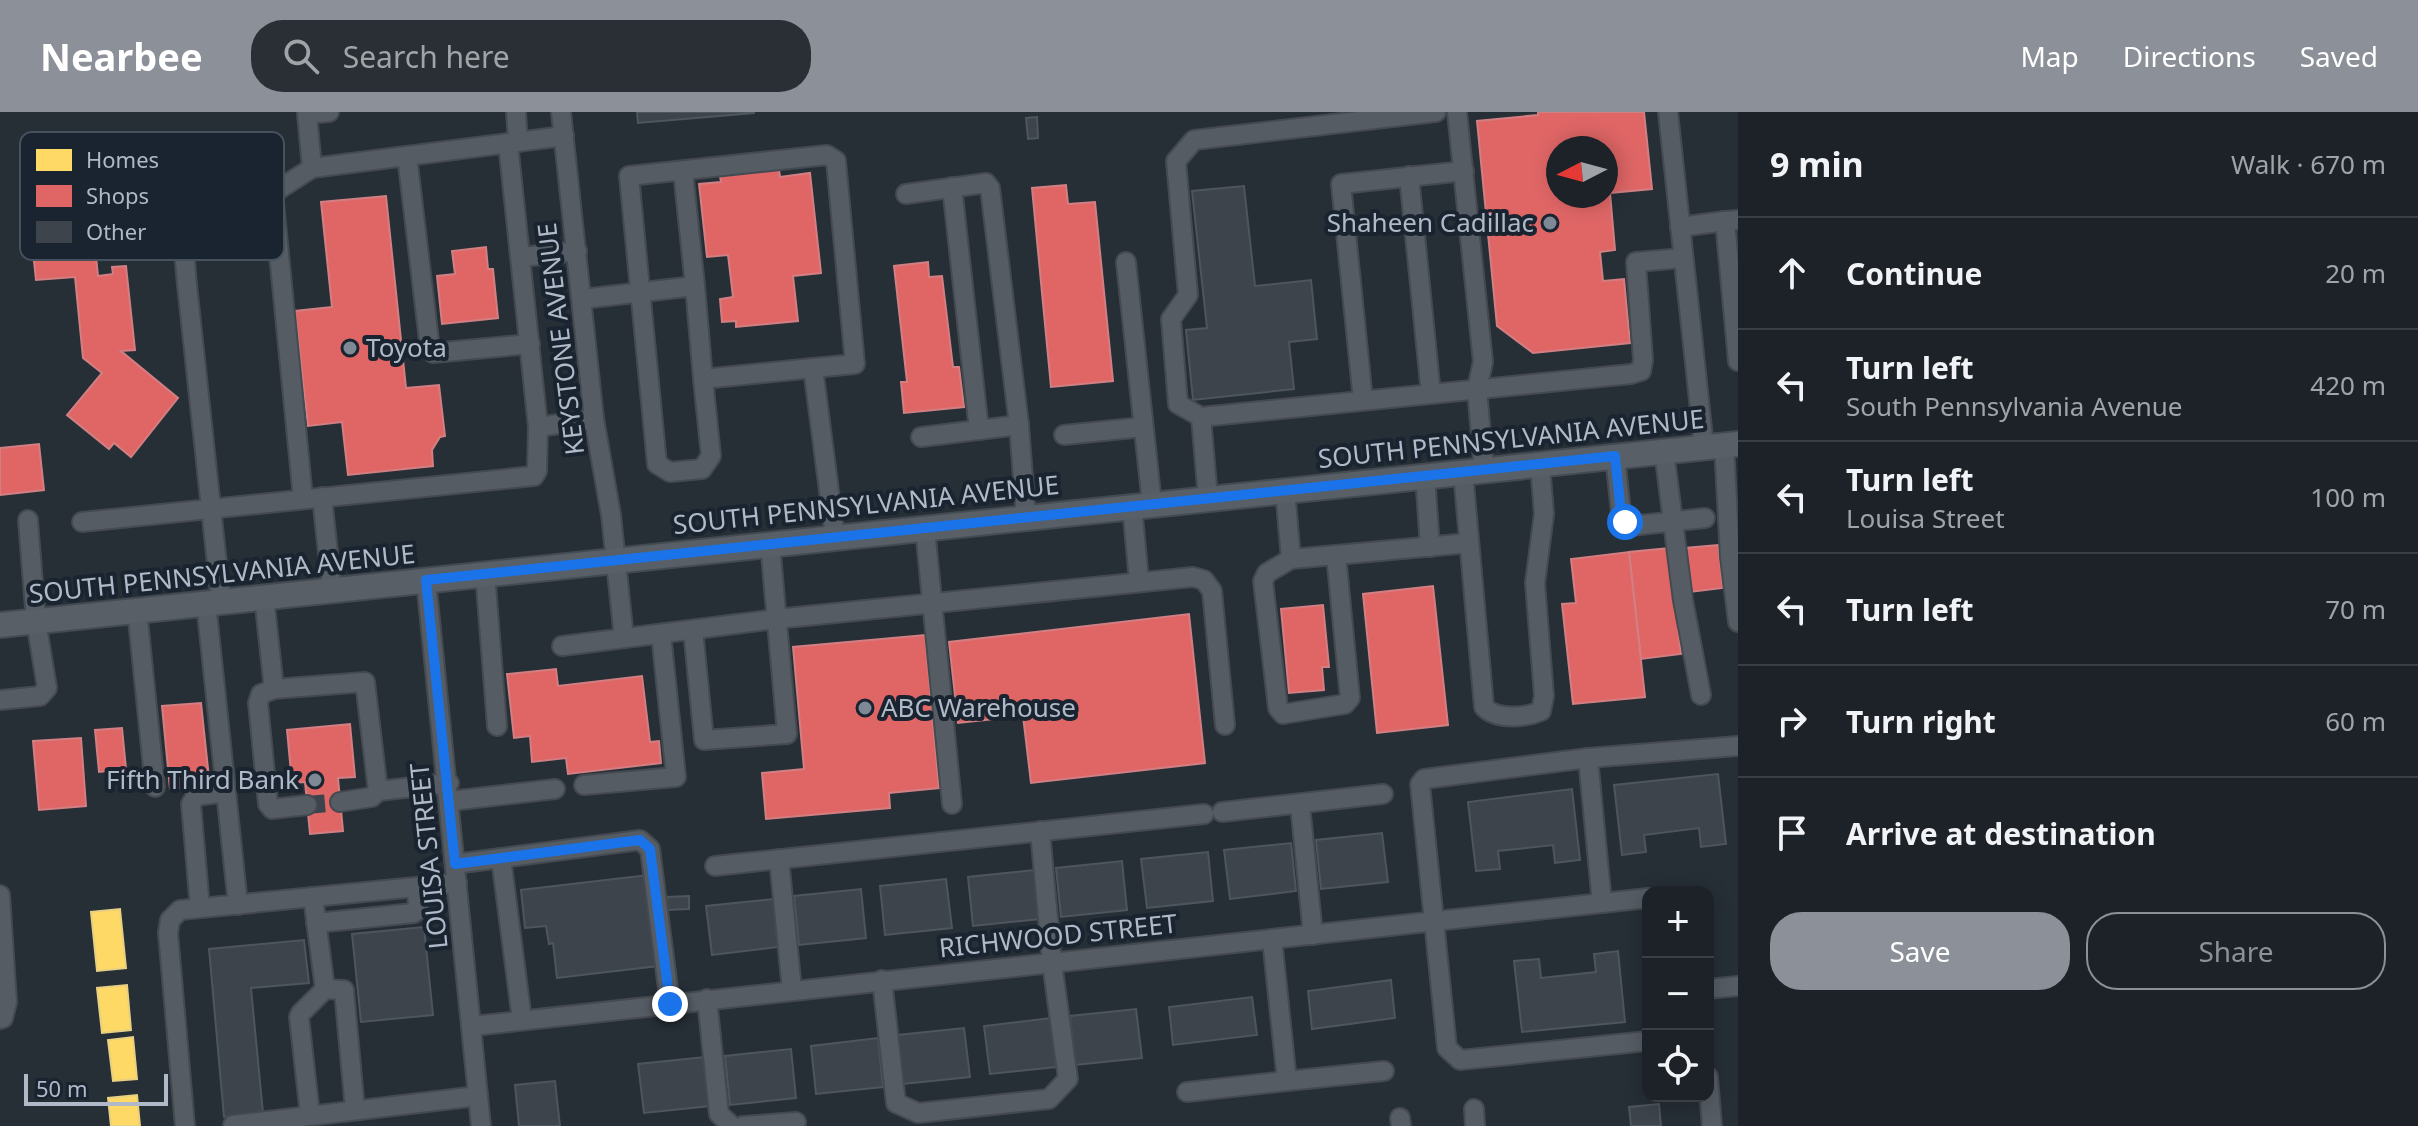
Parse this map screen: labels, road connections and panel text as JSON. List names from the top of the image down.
{
  "streets": {
    "main road": ["SOUTH PENNSYLVANIA AVENUE"],
    "street": ["KEYSTONE AVENUE", "LOUISA STREET", "RICHWOOD STREET"]
  },
  "crossings": [
    ["KEYSTONE AVENUE", "SOUTH PENNSYLVANIA AVENUE"],
    ["SOUTH PENNSYLVANIA AVENUE", "LOUISA STREET"],
    ["LOUISA STREET", "RICHWOOD STREET"]
  ],
  "places": [
    "Shaheen Cadillac",
    "Toyota",
    "ABC Warehouse",
    "Fifth Third Bank"
  ],
  "legend": ["Homes", "Shops", "Other"],
  "scale_bar": "50 m",
  "north": "left",
  "page": {
    "header": "Nearbee",
    "search": "Search here",
    "nav": ["Map", "Directions", "Saved"],
    "heading": ["9 min", "Walk · 670 m"],
    "list": [
      ["Continue", "20 m"],
      ["Turn left", "South Pennsylvania Avenue", "420 m"],
      ["Turn left", "Louisa Street", "100 m"],
      ["Turn left", "70 m"],
      ["Turn right", "60 m"],
      "Arrive at destination"
    ],
    "map_buttons": ["+", "−"],
    "buttons": ["Save", "Share"],
    "scale": "50 m"
  }
}
